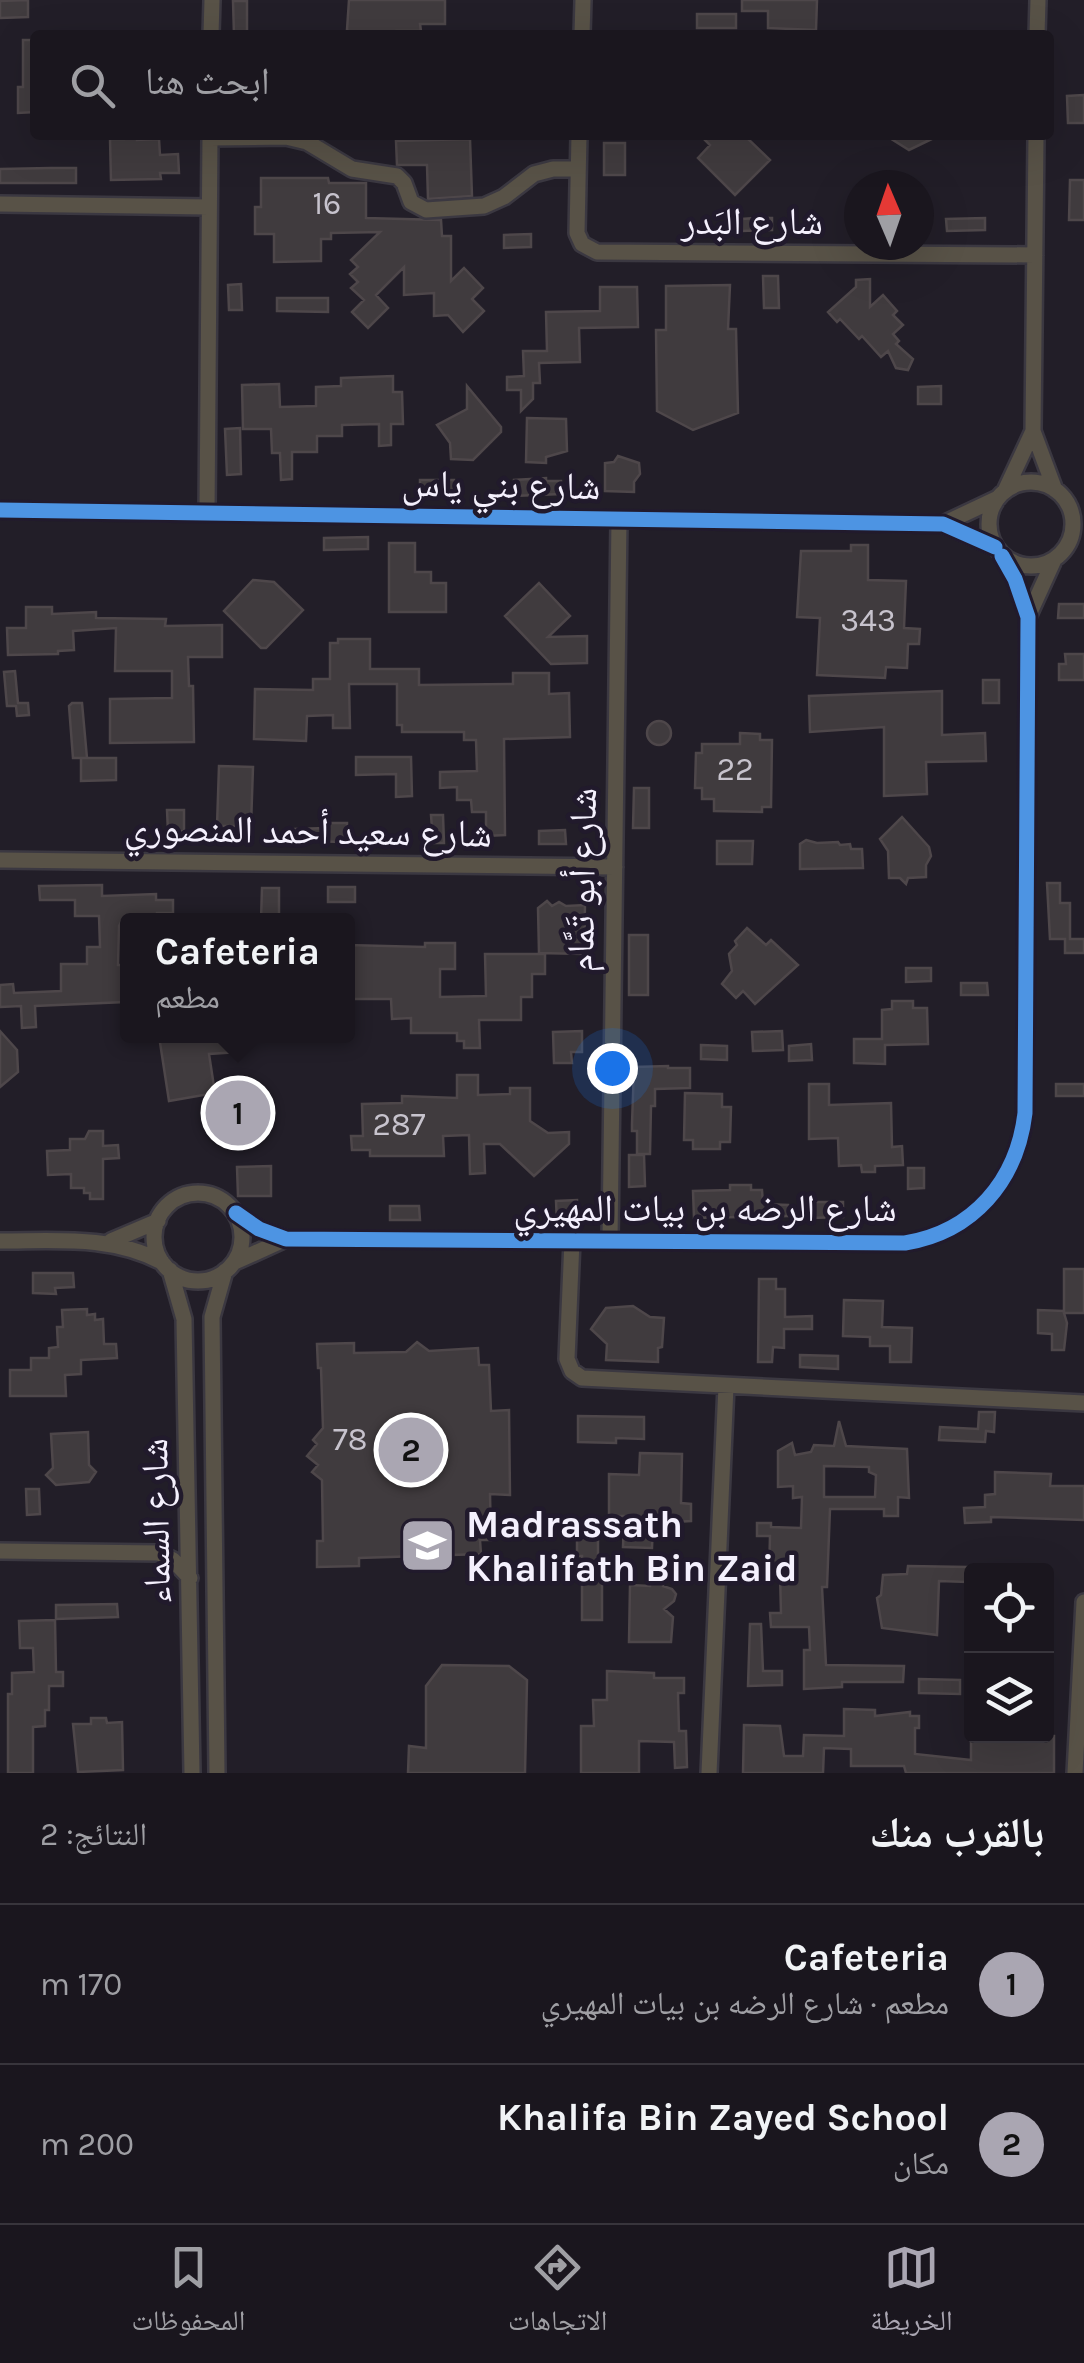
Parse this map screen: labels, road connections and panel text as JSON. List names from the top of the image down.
{
  "streets": {
    "street": [
      "شارع البَدر",
      "شارع بني ياس",
      "شارع سعيد أحمد المنصوري",
      "شارع أبو تَمَّام",
      "شارع الرضه بن بيات المهيري",
      "شارع السماء"
    ]
  },
  "crossings": [
    ["شارع بني ياس", "شارع أبو تَمَّام"],
    ["شارع بني ياس", "شارع الرضه بن بيات المهيري"],
    ["شارع سعيد أحمد المنصوري", "شارع أبو تَمَّام"],
    ["شارع أبو تَمَّام", "شارع الرضه بن بيات المهيري"],
    ["شارع الرضه بن بيات المهيري", "شارع السماء"]
  ],
  "places": {
    "school or university": ["Madrassath Khalifath Bin Zaid"]
  },
  "house_numbers": [
    "16",
    "343",
    "22",
    "287",
    "78"
  ],
  "north": "top",
  "page": {
    "search": "ابحث هنا",
    "popup": ["Cafeteria", "مطعم"],
    "pins": ["1", "2"],
    "heading": ["بالقرب منك", "النتائج: 2"],
    "list": [
      {
        "mark": "1",
        "name": "Cafeteria",
        "note": "مطعم · شارع الرضه بن بيات المهيري",
        "value": "170 m"
      },
      {
        "mark": "2",
        "name": "Khalifa Bin Zayed School",
        "note": "مكان",
        "value": "200 m"
      }
    ],
    "nav": ["الخريطة", "الاتجاهات", "المحفوظات"]
  }
}
